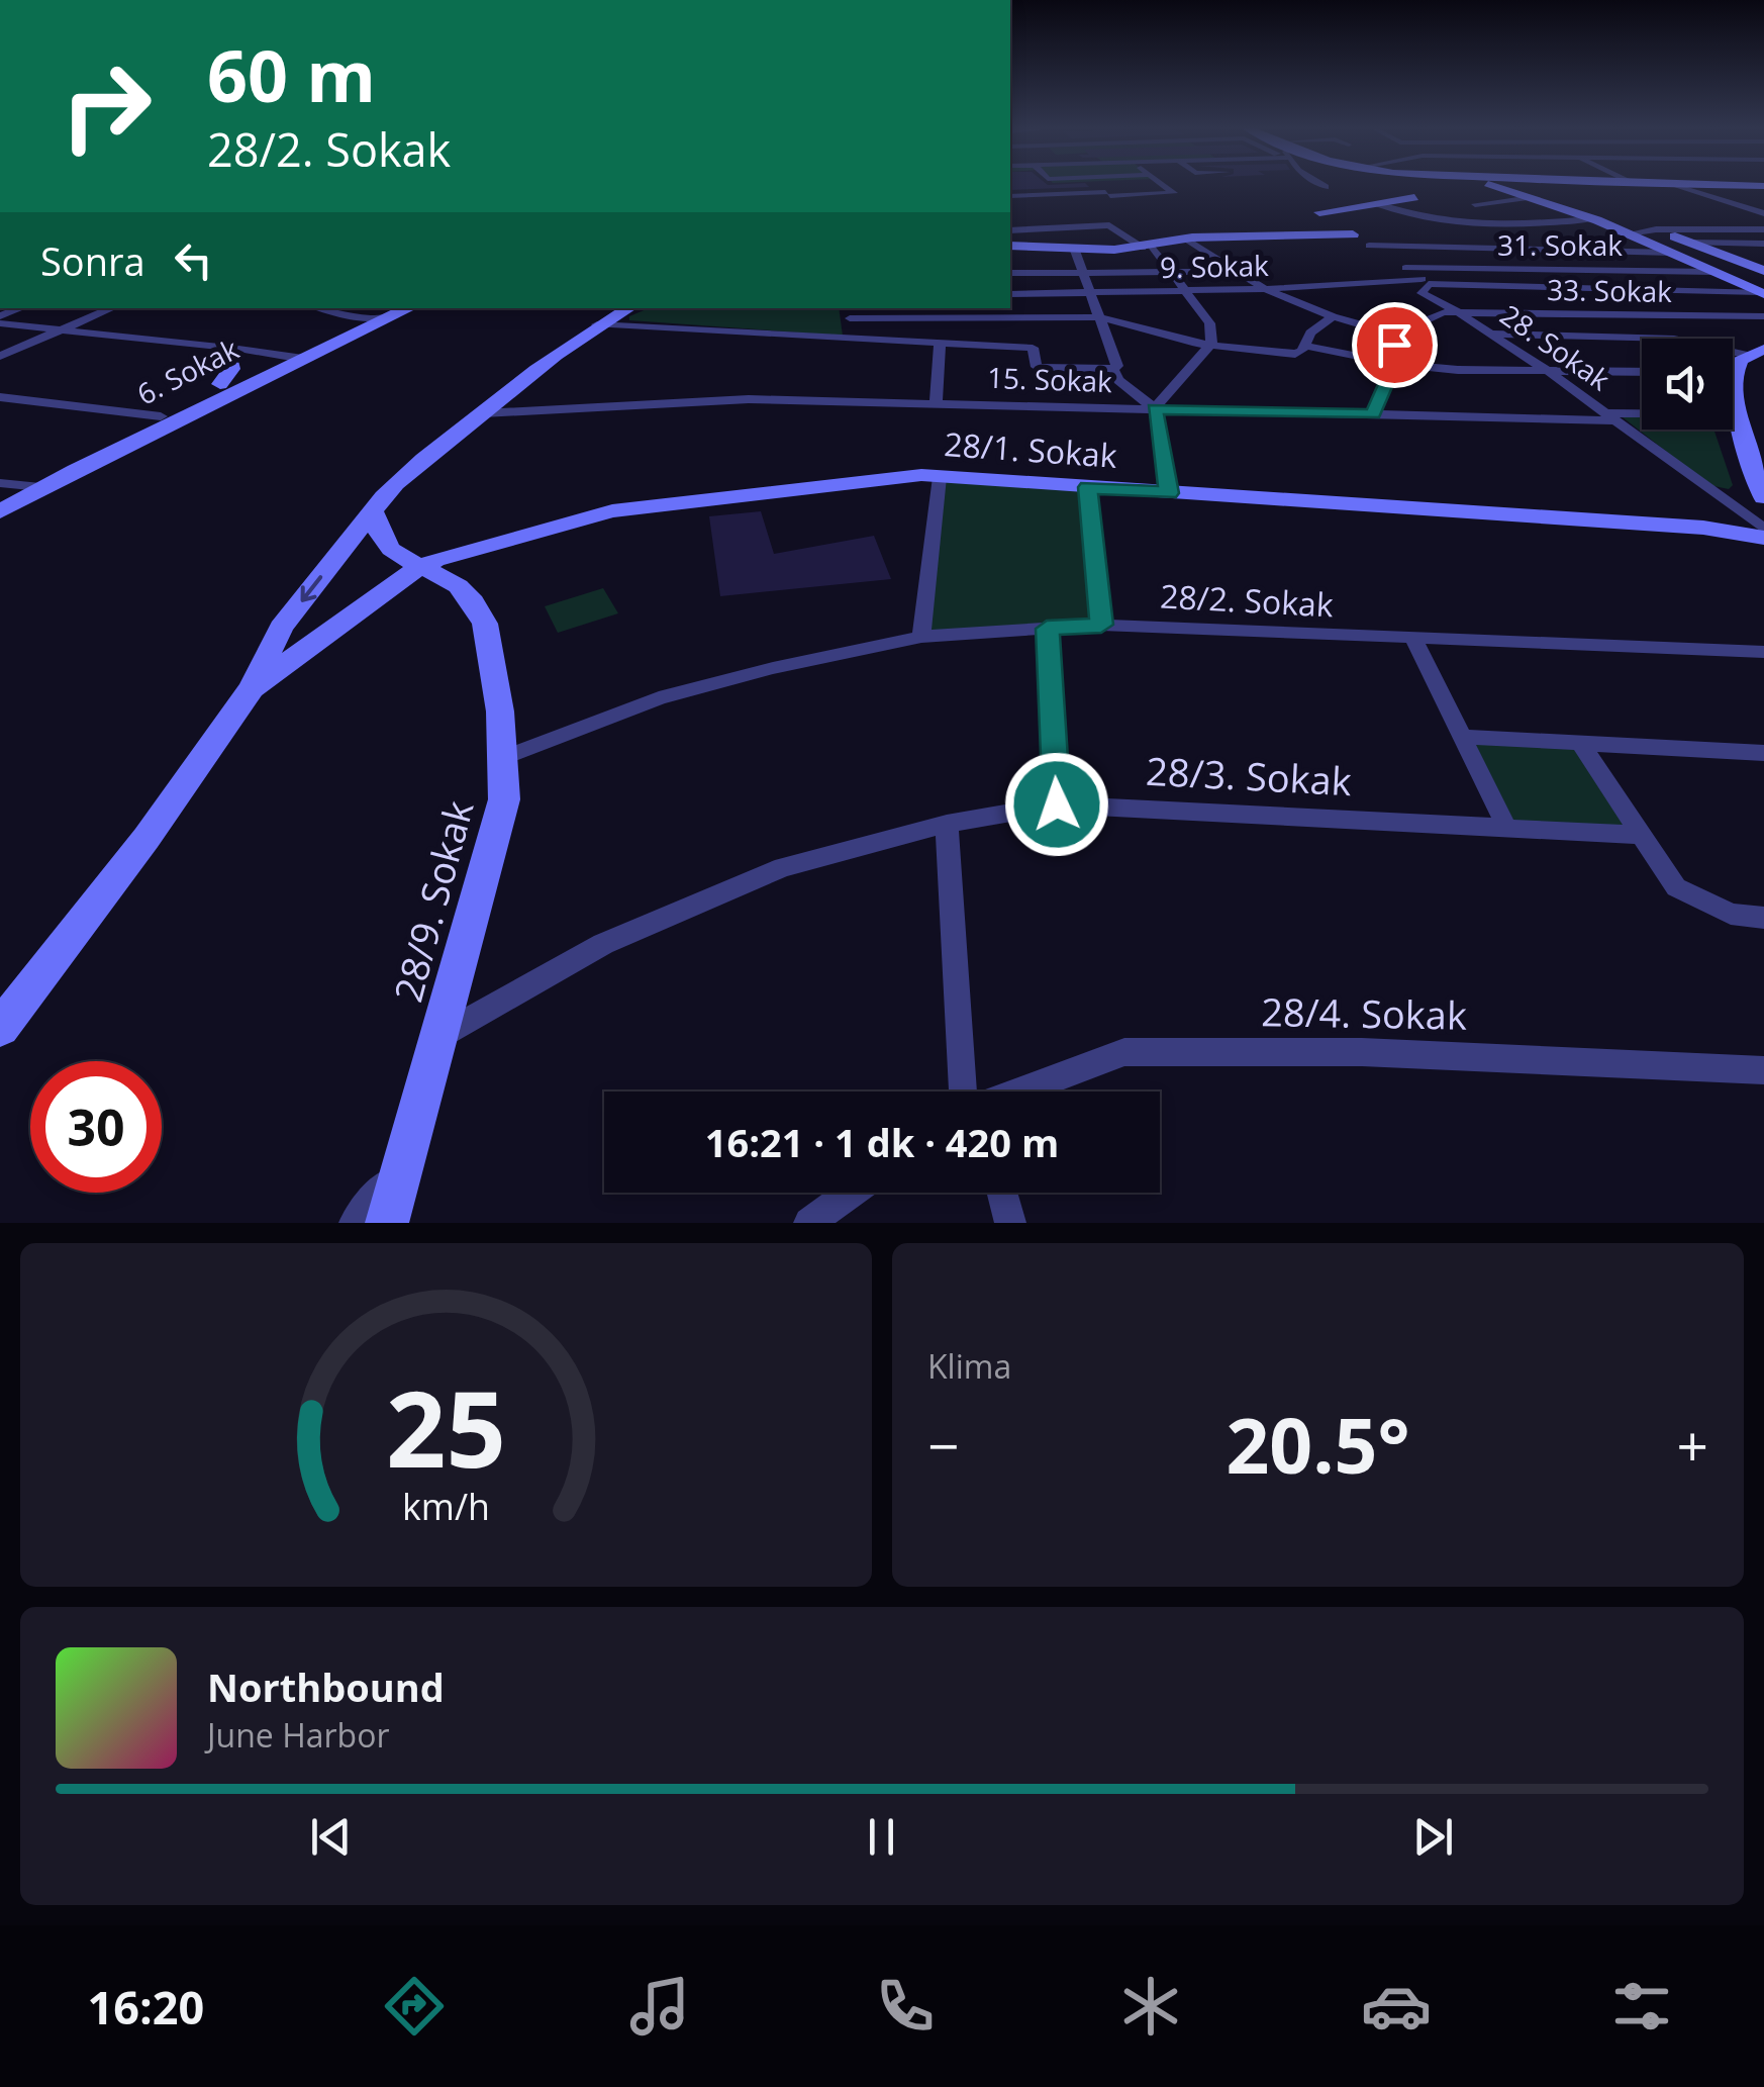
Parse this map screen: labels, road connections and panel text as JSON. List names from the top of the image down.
{
  "streets": {
    "street": [
      "31. Sokak",
      "9. Sokak",
      "33. Sokak",
      "28. Sokak",
      "6. Sokak",
      "15. Sokak",
      "28/1. Sokak",
      "28/2. Sokak",
      "28/3. Sokak",
      "28/9. Sokak",
      "28/4. Sokak"
    ]
  },
  "crossings": [
    ["9. Sokak", "28. Sokak"],
    ["33. Sokak", "28. Sokak"],
    ["28. Sokak", "15. Sokak"],
    ["28/1. Sokak", "28/9. Sokak"],
    ["28/2. Sokak", "28/9. Sokak"],
    ["28/3. Sokak", "28/9. Sokak"]
  ],
  "page": {
    "turn": ["60 m", "28/2. Sokak"],
    "then": "Sonra",
    "limit": "30",
    "trip": "16:21 · 1 dk · 420 m",
    "tile": "Klima",
    "heat": ["−", "20.5°", "+"],
    "song": ["Northbound", "June Harbor"],
    "tabs": "16:20",
    "gauge": ["25", "km/h"]
  }
}
